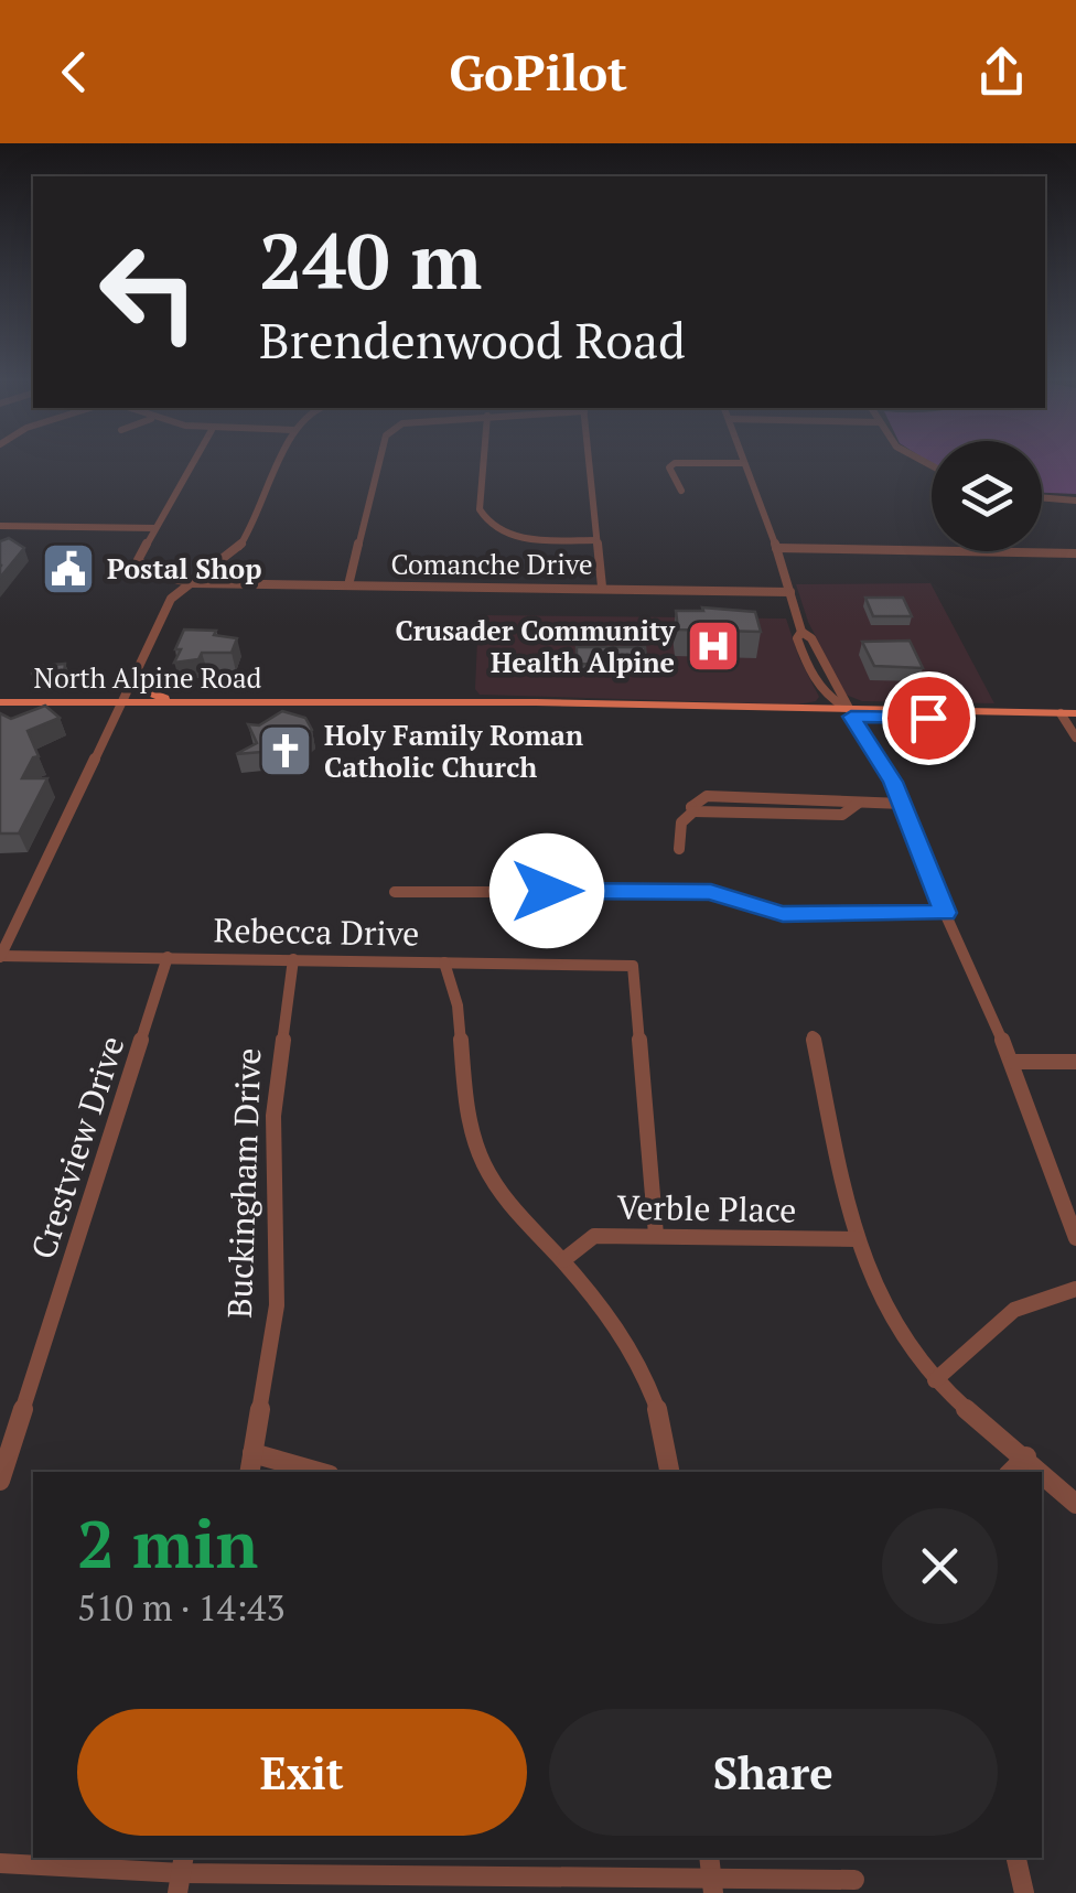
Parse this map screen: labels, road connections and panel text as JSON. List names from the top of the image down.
{
  "streets": {
    "main road": ["North Alpine Road"],
    "street": [
      "Comanche Drive",
      "Rebecca Drive",
      "Crestview Drive",
      "Buckingham Drive",
      "Verble Place"
    ]
  },
  "crossings": [
    ["Rebecca Drive", "Crestview Drive"],
    ["Rebecca Drive", "Buckingham Drive"],
    ["Rebecca Drive", "Verble Place"]
  ],
  "places": {
    "public building": ["Postal Shop"],
    "hospital": ["Crusader Community Health Alpine"],
    "church": ["Holy Family Roman Catholic Church"]
  },
  "page": {
    "header": "GoPilot",
    "turn": ["240 m", "Brendenwood Road"],
    "heading": ["2 min", "510 m · 14:43"],
    "buttons": ["Exit", "Share"]
  }
}
